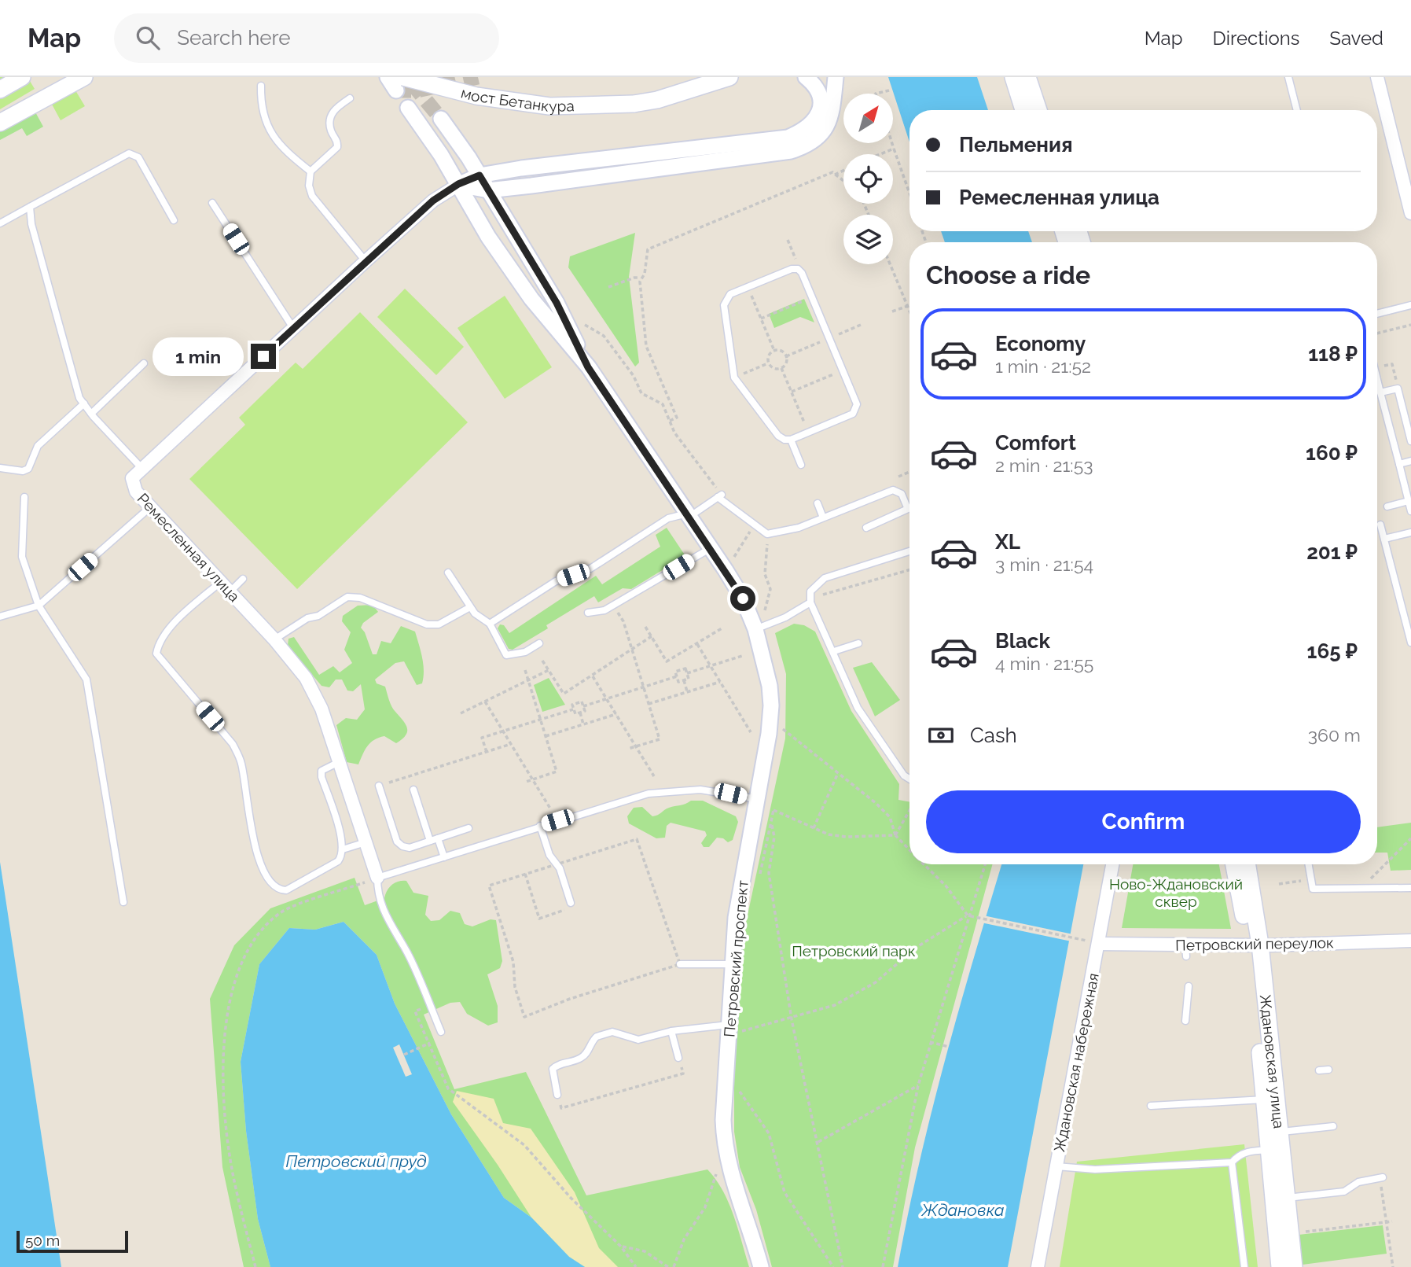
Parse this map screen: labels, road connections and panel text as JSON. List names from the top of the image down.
{
  "streets": {
    "main road": ["мост Бетанкура", "Ждановская улица"],
    "street": [
      "Ремесленная улица",
      "Петровский переулок",
      "Петровский проспект",
      "Ждановская набережная"
    ]
  },
  "crossings": [
    ["Ремесленная улица", "Петровский проспект"],
    ["Петровский переулок", "Ждановская улица"],
    ["Петровский переулок", "Ждановская набережная"]
  ],
  "water": ["Петровский пруд", "Ждановка"],
  "parks": ["Ново-Ждановский сквер", "Петровский парк"],
  "scale_bar": "50 m",
  "north": "top right",
  "page": {
    "header": "Map",
    "search": "Search here",
    "nav": ["Map", "Directions", "Saved"],
    "banner": ["Пельмения", "Ремесленная улица"],
    "heading": "Choose a ride",
    "list": [
      {
        "name": "Economy",
        "note": "1 min · 21:52",
        "value": "118 ₽"
      },
      {
        "name": "Comfort",
        "note": "2 min · 21:53",
        "value": "160 ₽"
      },
      {
        "name": "XL",
        "note": "3 min · 21:54",
        "value": "201 ₽"
      },
      {
        "name": "Black",
        "note": "4 min · 21:55",
        "value": "165 ₽"
      }
    ],
    "bubble": "1 min",
    "pay": ["Cash", "360 m"],
    "buttons": "Confirm",
    "scale": "50 m"
  }
}
